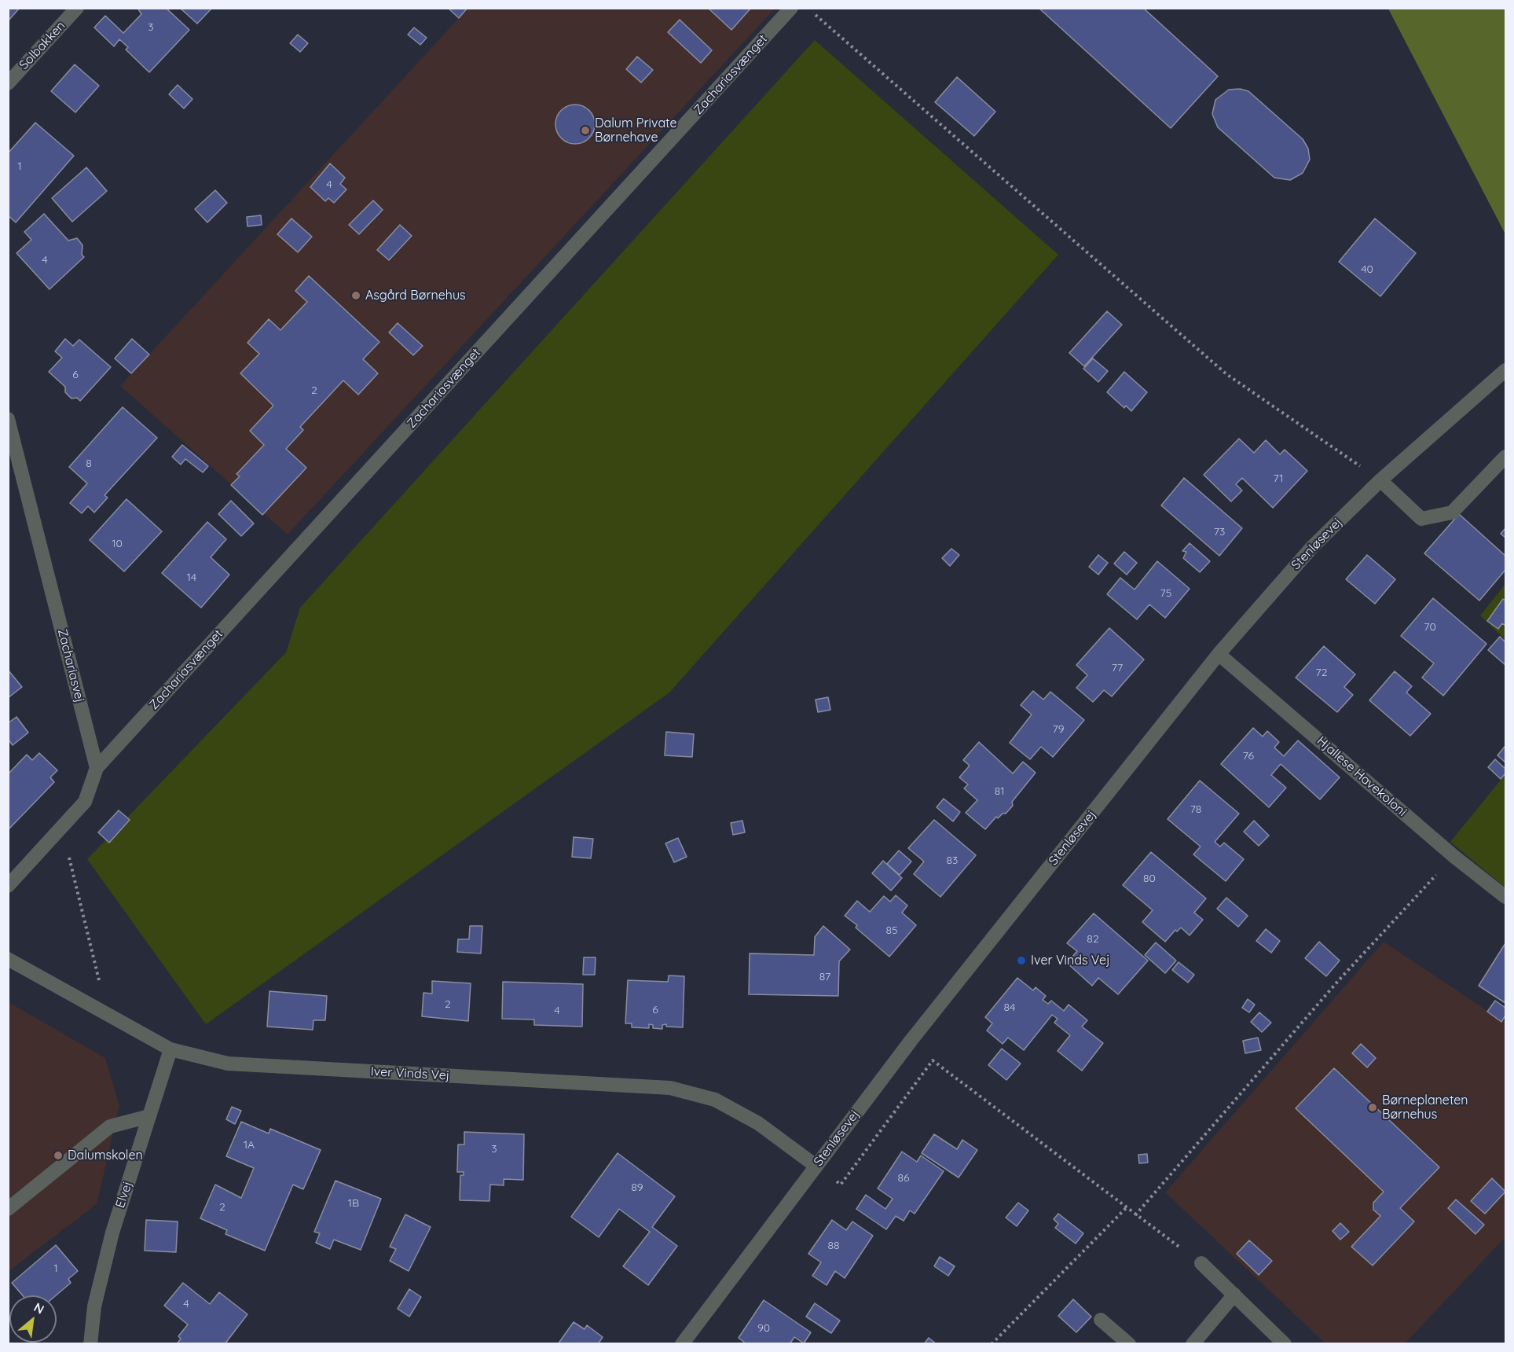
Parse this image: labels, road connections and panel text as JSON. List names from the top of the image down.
{
  "streets": {
    "street": [
      "Solbakken",
      "Zachariasvænget",
      "Stenløsevej",
      "Zachariasvej",
      "Hjallese Havekoloni",
      "Iver Vinds Vej",
      "Elvej"
    ]
  },
  "crossings": [
    ["Zachariasvænget", "Zachariasvej"],
    ["Stenløsevej", "Hjallese Havekoloni"],
    ["Stenløsevej", "Iver Vinds Vej"],
    ["Iver Vinds Vej", "Elvej"]
  ],
  "places": [
    "Dalum Private Børnehave",
    "Asgård Børnehus",
    "Iver Vinds Vej",
    "Børneplaneten Børnehus",
    "Dalumskolen"
  ],
  "house_numbers": [
    "3",
    "1",
    "4",
    "4",
    "40",
    "6",
    "2",
    "8",
    "71",
    "73",
    "10",
    "14",
    "75",
    "70",
    "77",
    "72",
    "79",
    "76",
    "81",
    "78",
    "83",
    "80",
    "85",
    "82",
    "87",
    "2",
    "84",
    "6",
    "4",
    "1A",
    "3",
    "86",
    "89",
    "1B",
    "2",
    "88",
    "1",
    "4",
    "90"
  ],
  "north": "top right"
}
